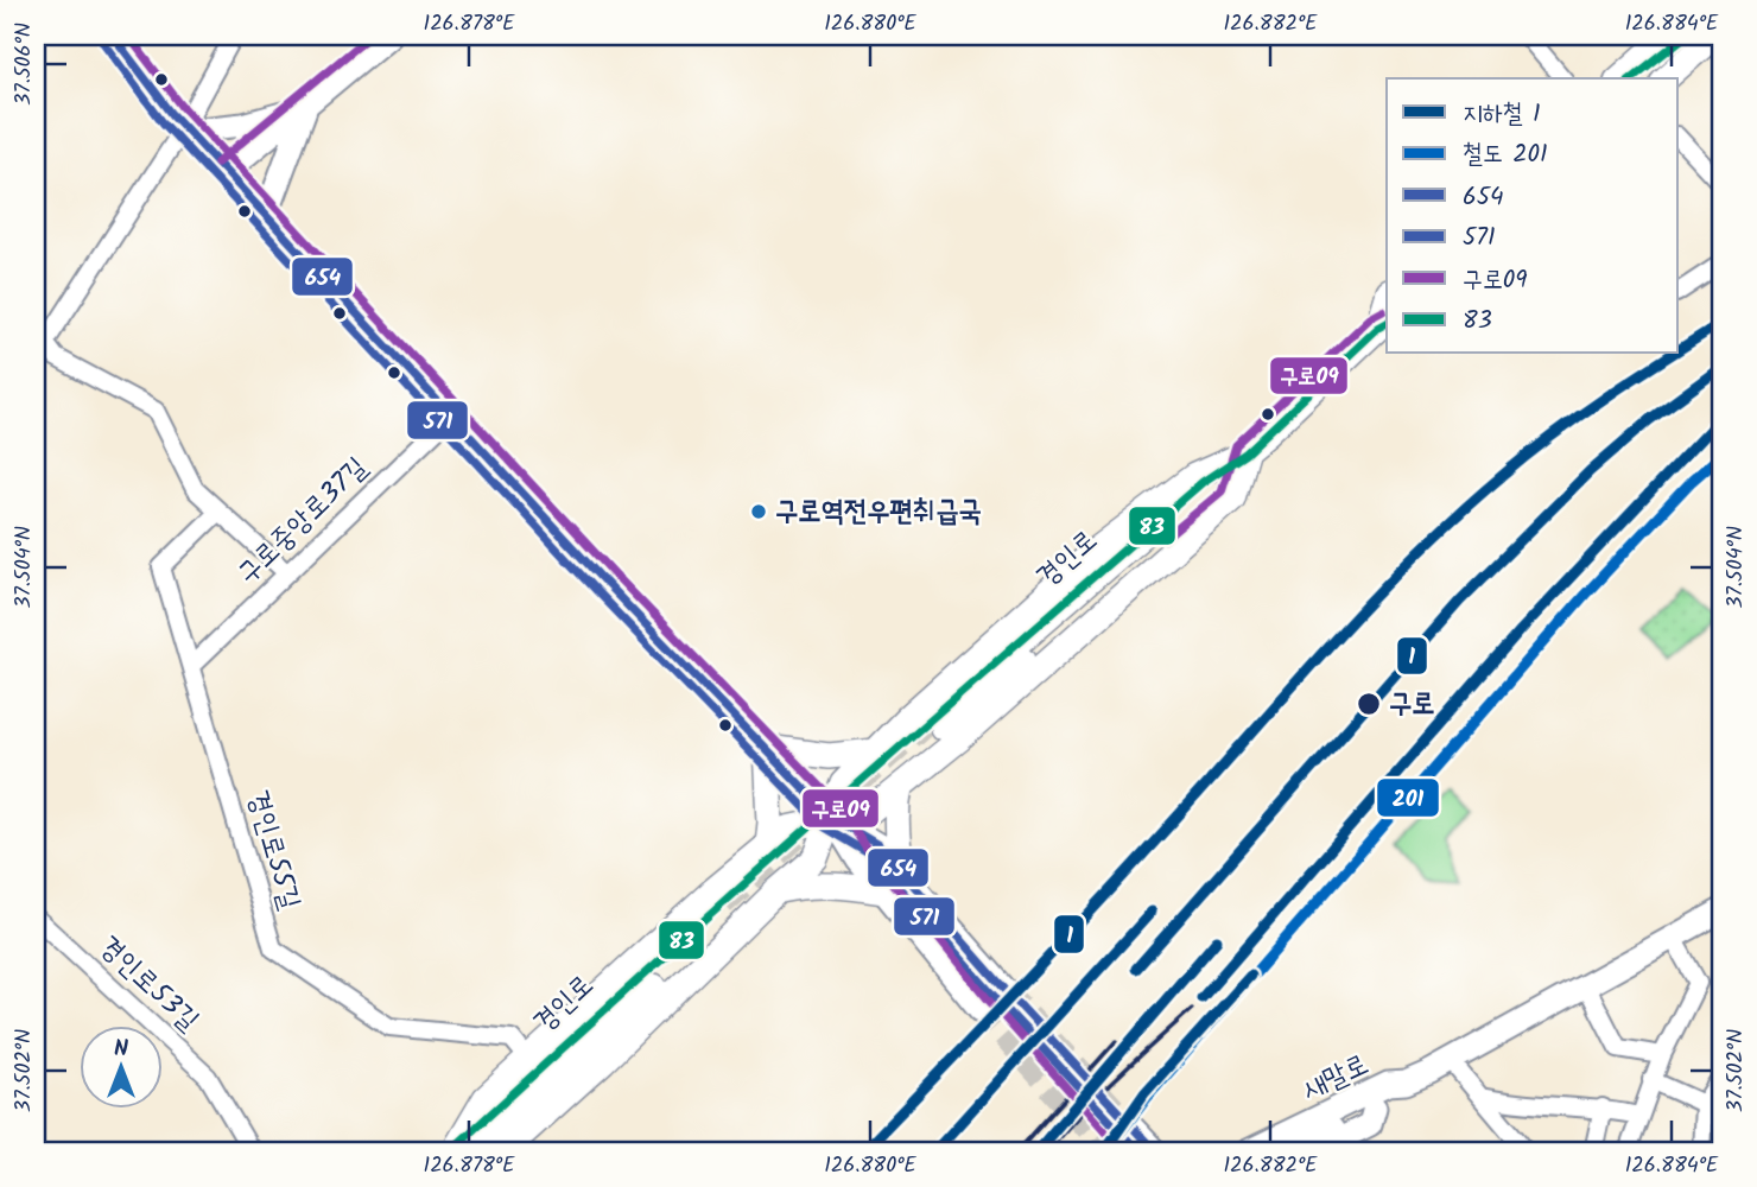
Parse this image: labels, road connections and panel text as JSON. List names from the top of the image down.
{
  "streets": {
    "main road": ["경인로", "새말로"],
    "street": ["구로중앙로37길", "경인로55길", "경인로53길"]
  },
  "crossings": [
    ["구로중앙로37길", "경인로55길"]
  ],
  "places": ["구로역전우편취급국", "구로"],
  "lines": [
    "transit line 654",
    "transit line 구로09",
    "transit line 83",
    "transit line 571",
    "metro line 1",
    "rail line 201"
  ],
  "legend": [
    "지하철 1",
    "철도 201",
    "654",
    "571",
    "구로09",
    "83"
  ],
  "north": "top",
  "coordinates": [
    "126.878°E",
    "126.880°E",
    "126.882°E",
    "126.884°E",
    "37.506°N",
    "37.504°N",
    "37.502°N"
  ]
}
